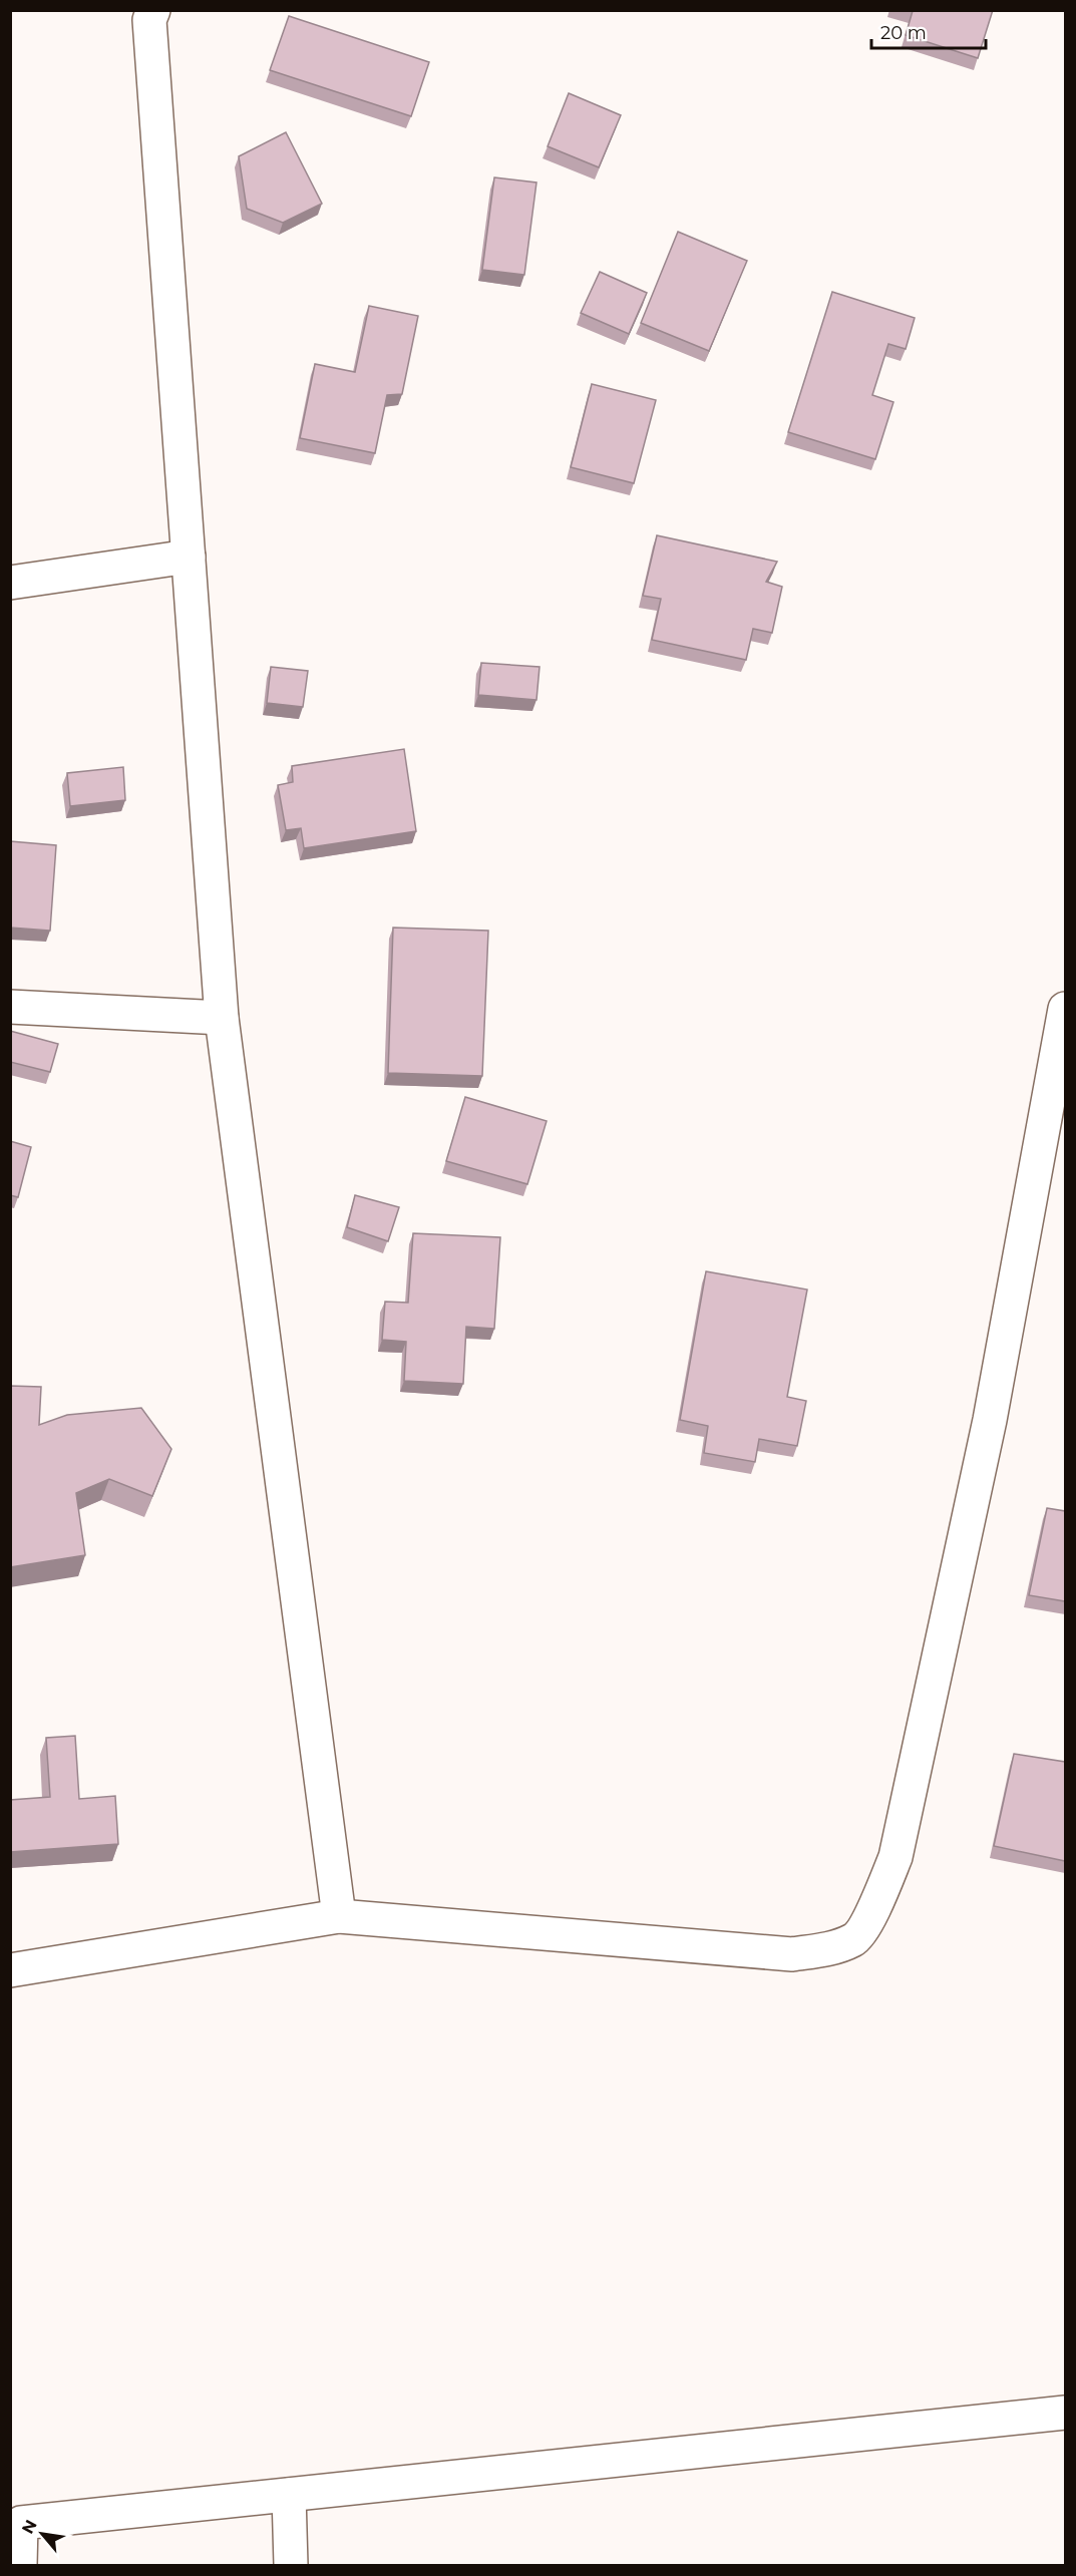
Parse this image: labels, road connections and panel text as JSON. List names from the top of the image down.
{
  "scale_bar": "20 m",
  "north": "top left"
}
